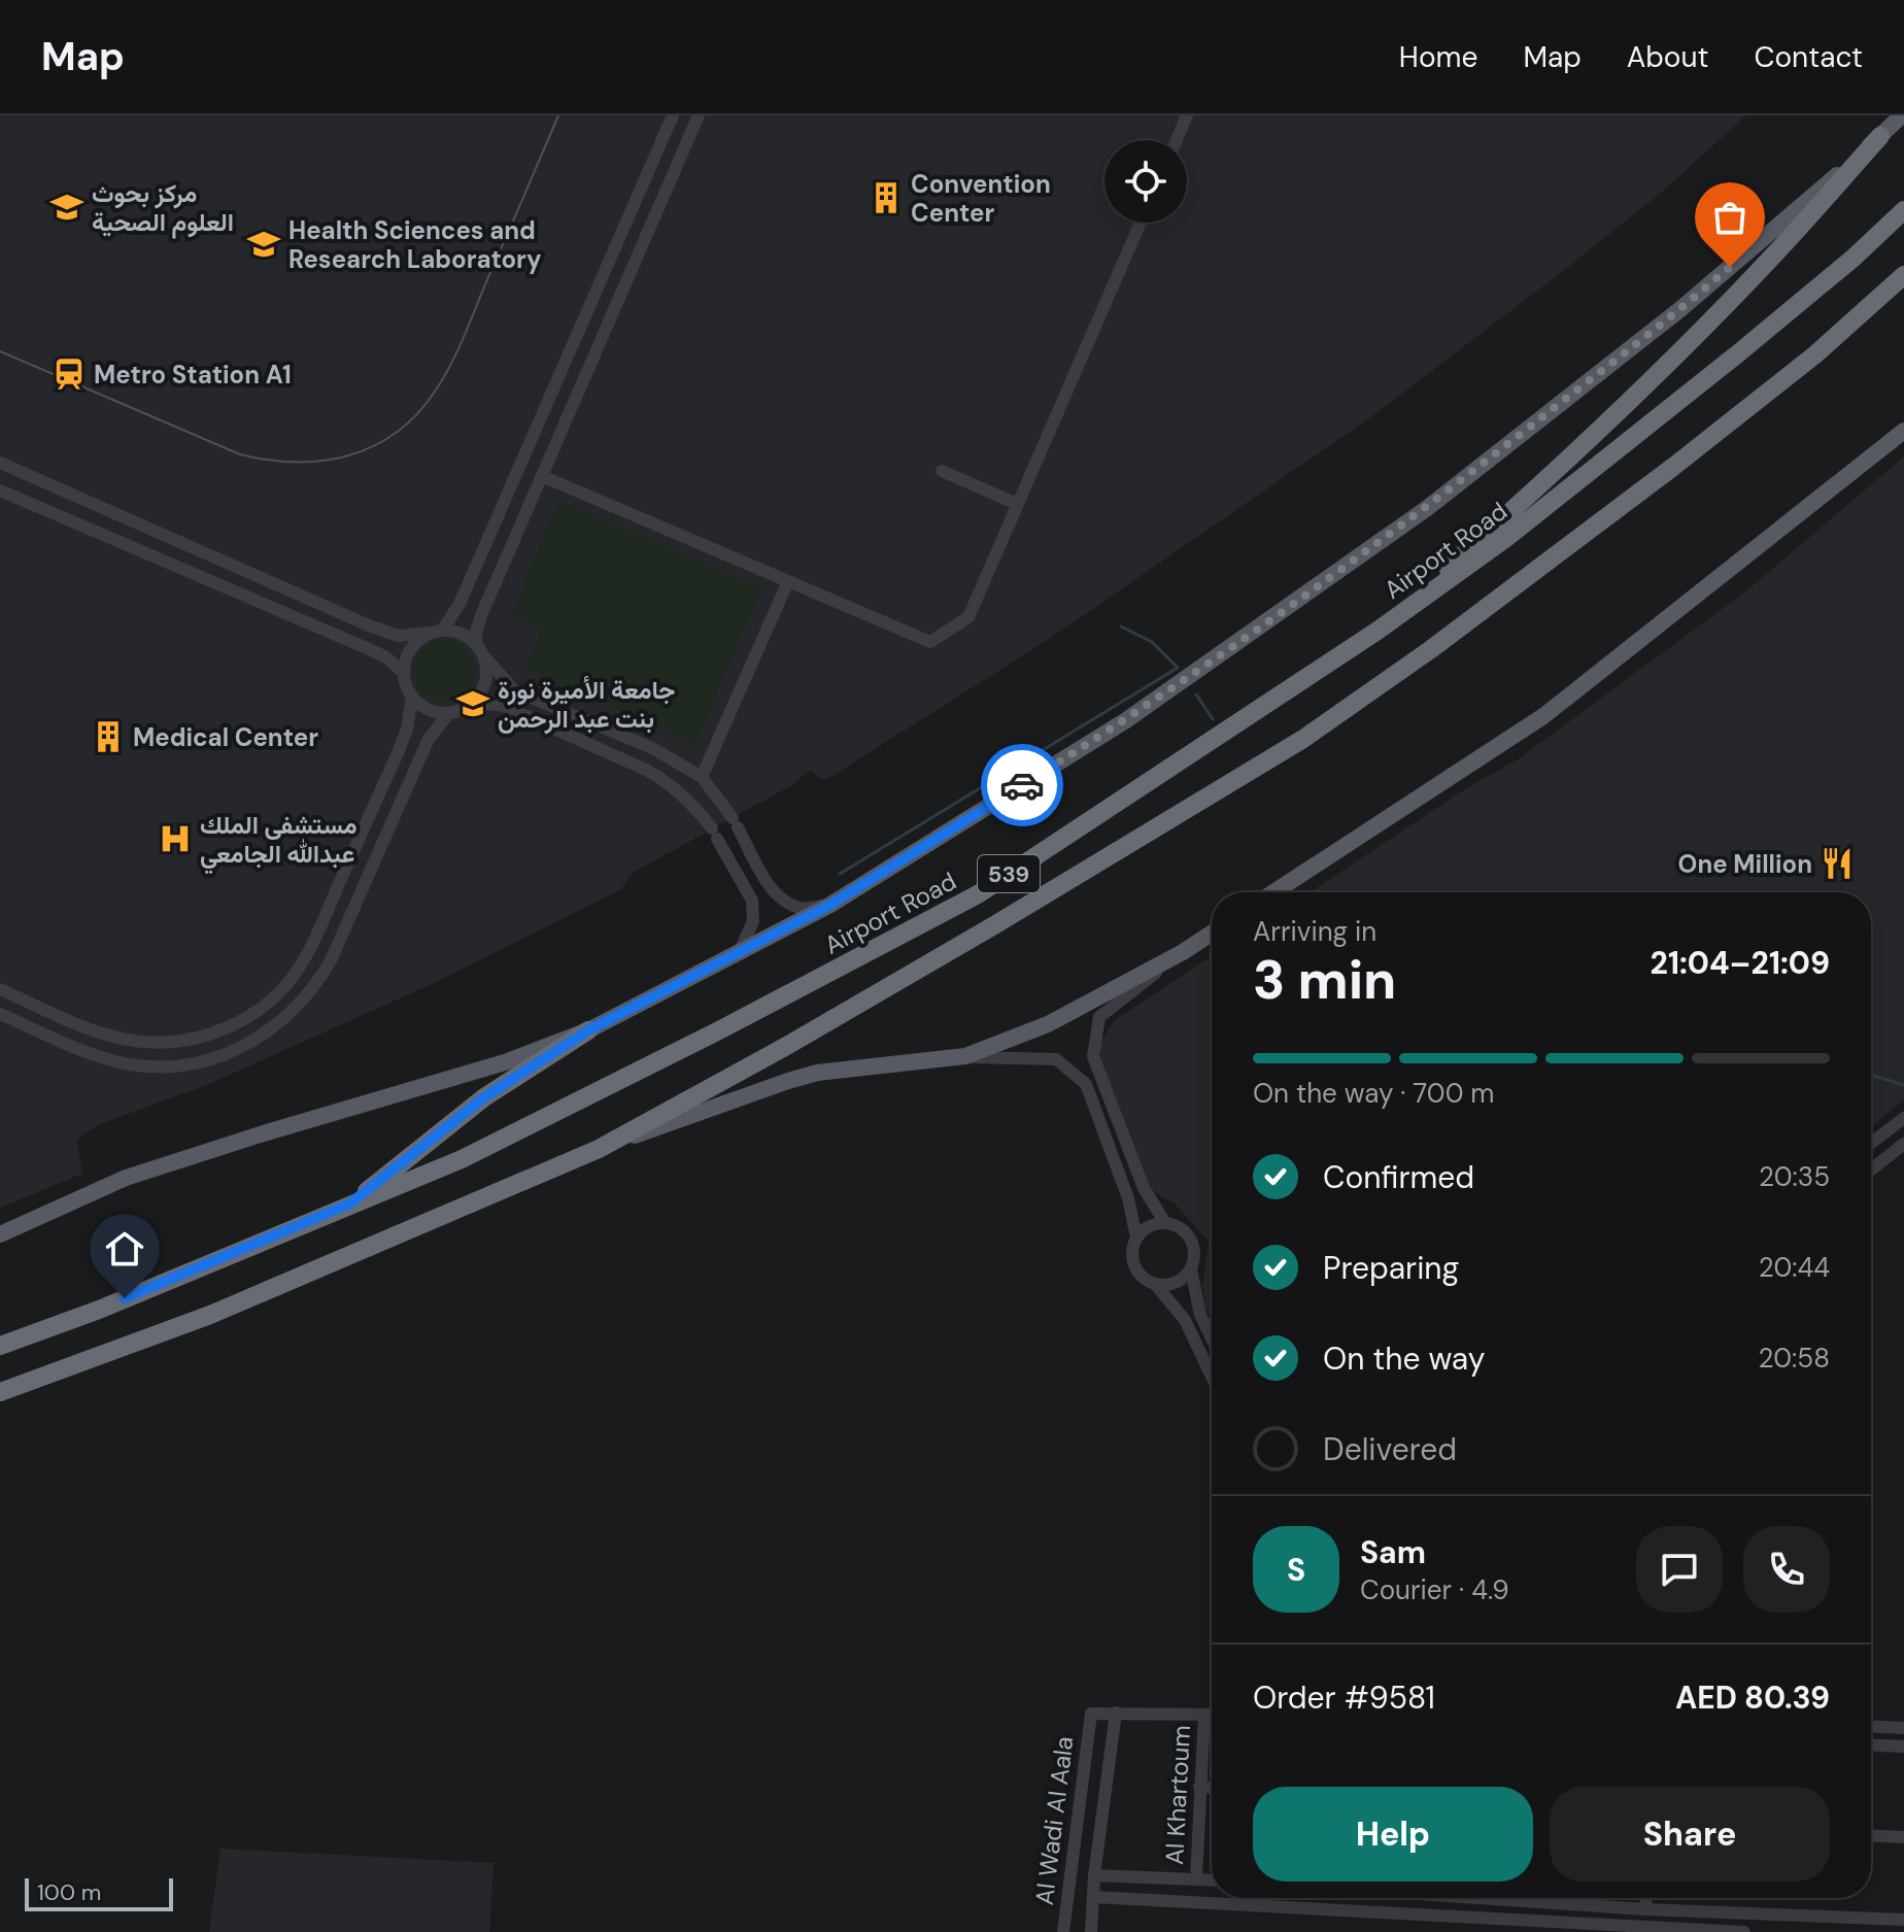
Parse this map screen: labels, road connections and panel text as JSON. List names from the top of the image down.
{
  "streets": {
    "highway": ["Airport Road", "539"],
    "street": ["Al Khartoum", "Al Wadi Al Aala"]
  },
  "places": {
    "building": ["Convention Center", "Medical Center"],
    "school or university": ["مركز بحوث العلوم الصحية", "Health Sciences and Research Laboratory", "جامعة الأميرة نورة بنت عبد الرحمن"],
    "station": ["Metro Station A1"],
    "hospital": ["مستشفى الملك عبدالله الجامعي"],
    "restaurant": ["One Million"]
  },
  "scale_bar": "100 m",
  "page": {
    "header": "Map",
    "nav": [
      "Home",
      "Map",
      "About",
      "Contact"
    ],
    "heading": ["3 min", "Arriving in", "21:04–21:09"],
    "panel": [
      "Sam",
      "Courier · 4.9",
      "Order #9581",
      "AED 80.39"
    ],
    "bar": "On the way · 700 m",
    "list": [
      ["Confirmed", "20:35"],
      ["Preparing", "20:44"],
      ["On the way", "20:58"],
      "Delivered"
    ],
    "round": "S",
    "buttons": ["Help", "Share"],
    "scale": "100 m"
  }
}
